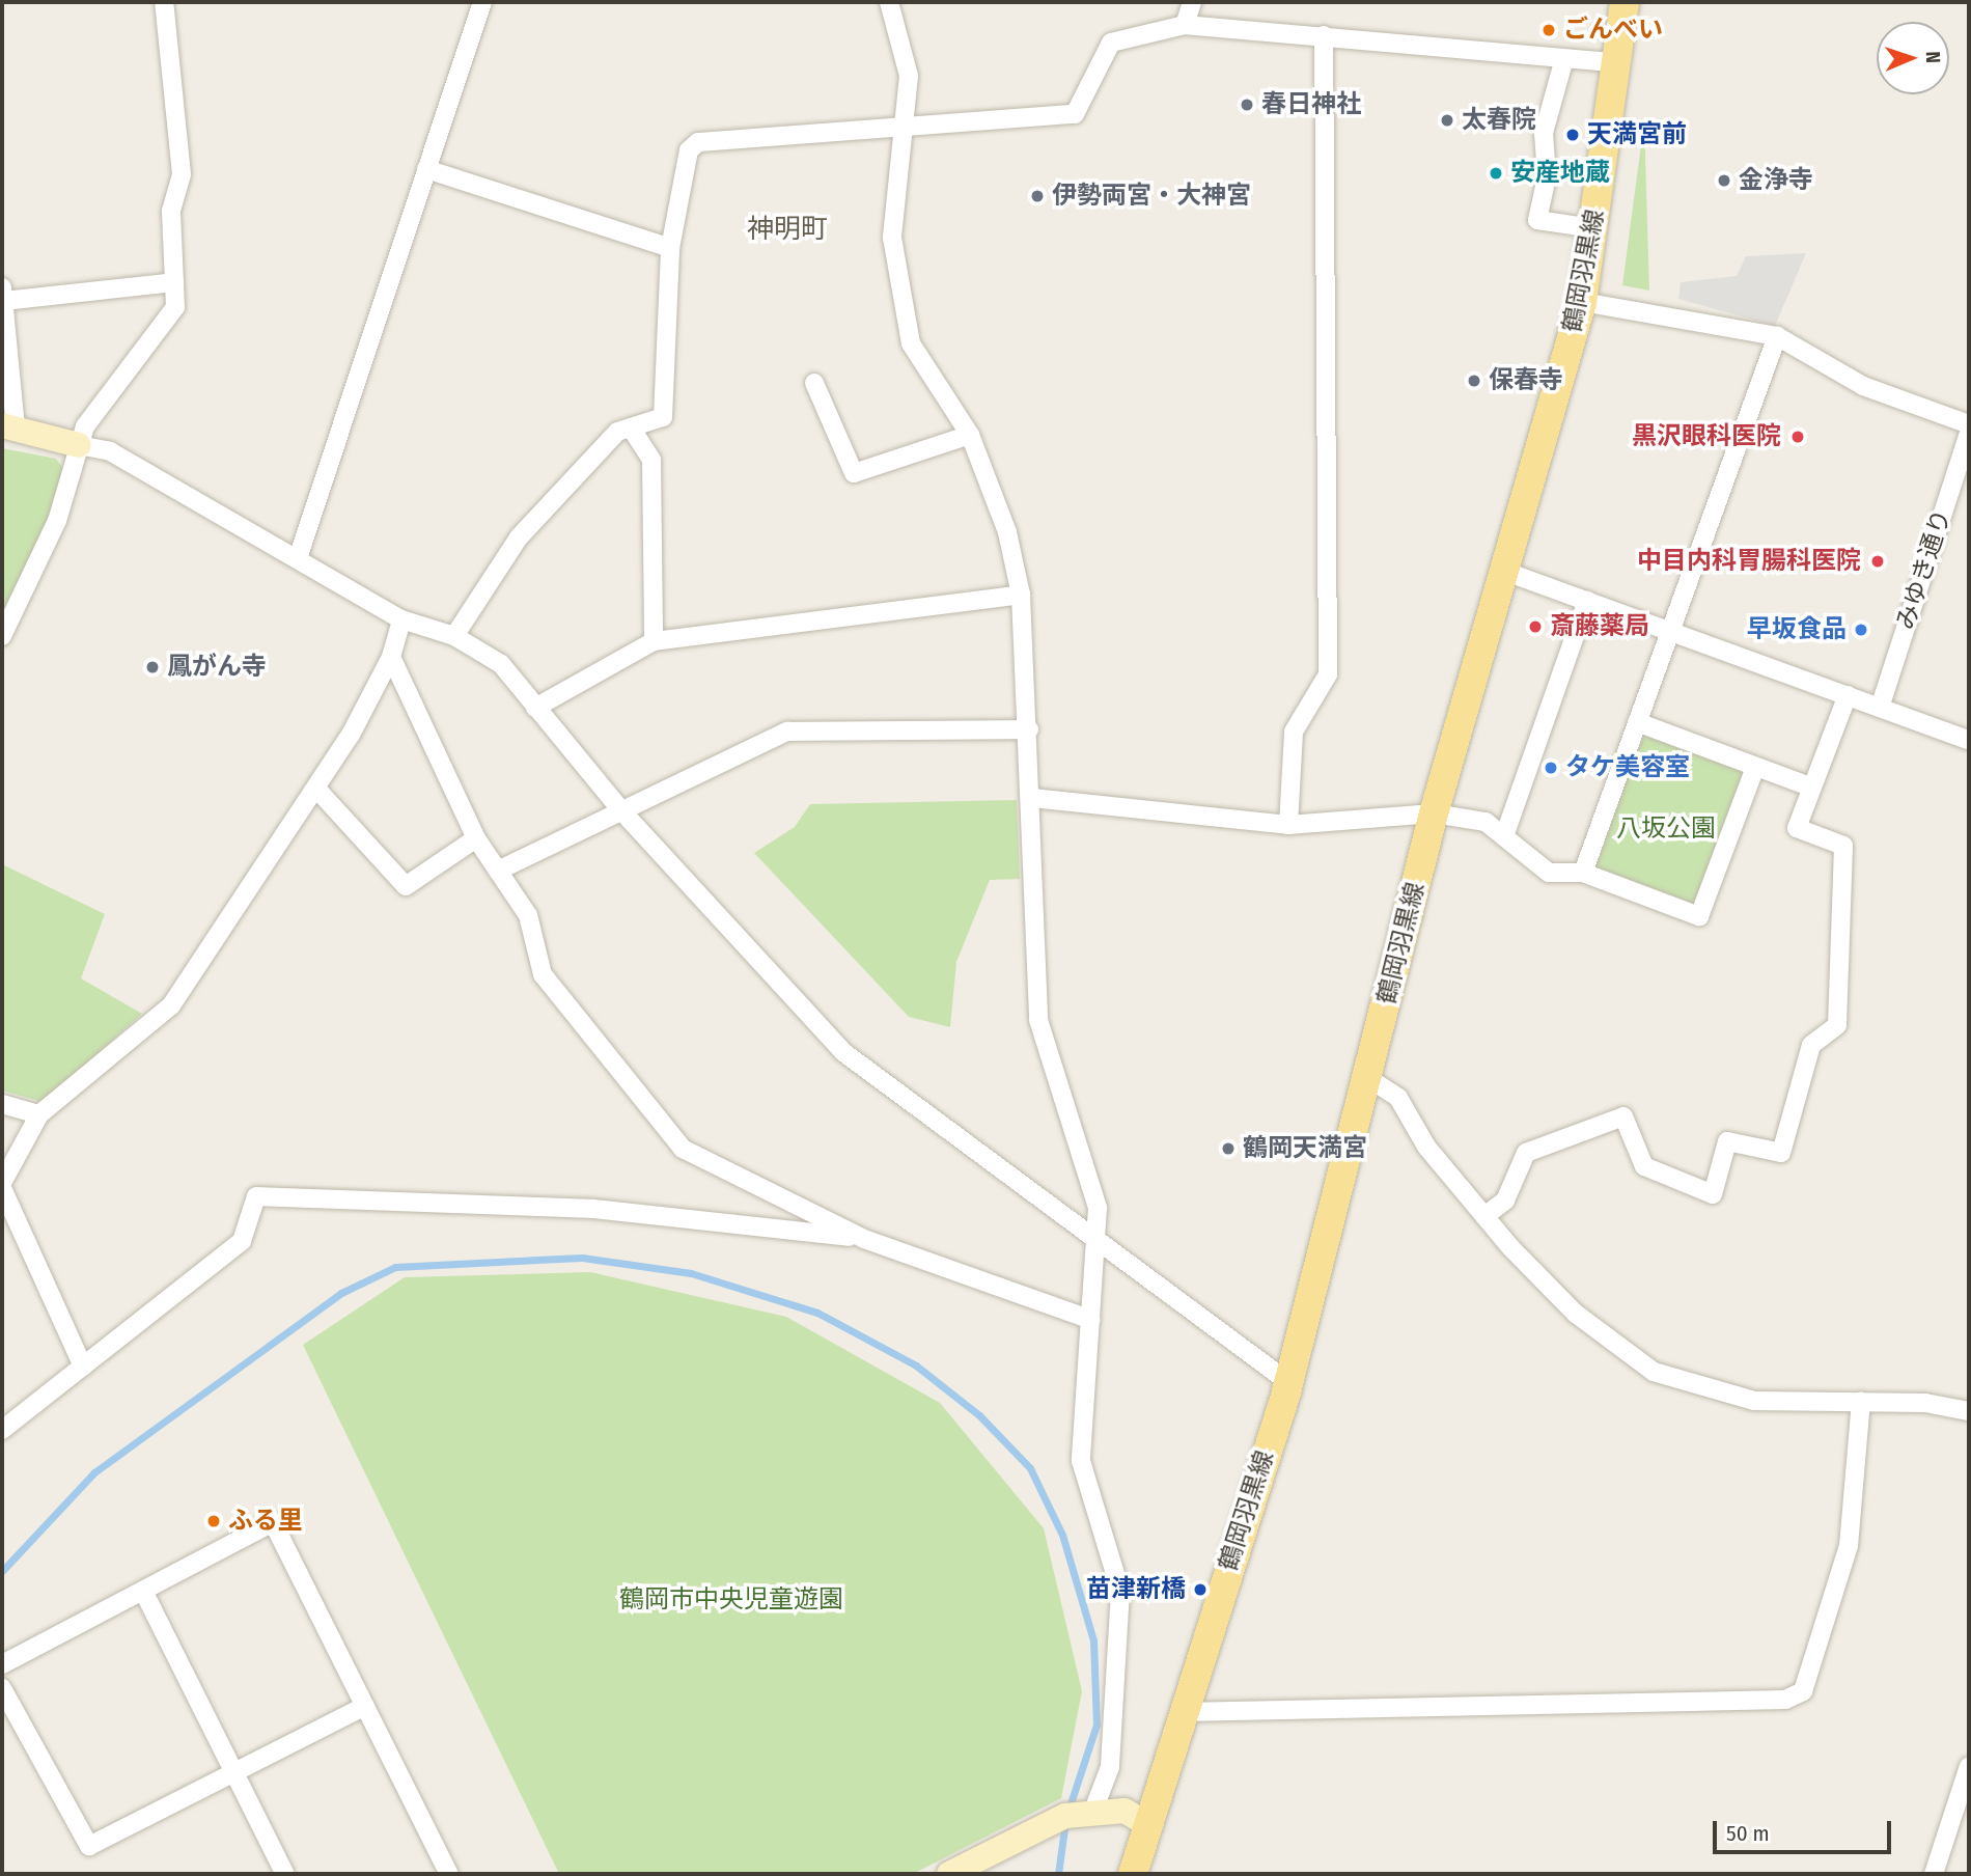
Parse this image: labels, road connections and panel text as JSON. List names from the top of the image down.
{
  "streets": {
    "main road": ["鶴岡羽黒線"],
    "street": ["みゆき通り"]
  },
  "districts": ["神明町"],
  "parks": ["八坂公園", "鶴岡市中央児童遊園"],
  "places": [
    "ごんべい",
    "春日神社",
    "太春院",
    "天満宮前",
    "安産地蔵",
    "金浄寺",
    "伊勢両宮・大神宮",
    "保春寺",
    "黒沢眼科医院",
    "中目内科胃腸科医院",
    "斎藤薬局",
    "早坂食品",
    "鳳がん寺",
    "タケ美容室",
    "鶴岡天満宮",
    "ふる里",
    "苗津新橋"
  ],
  "scale_bar": "50 m",
  "north": "right"
}
